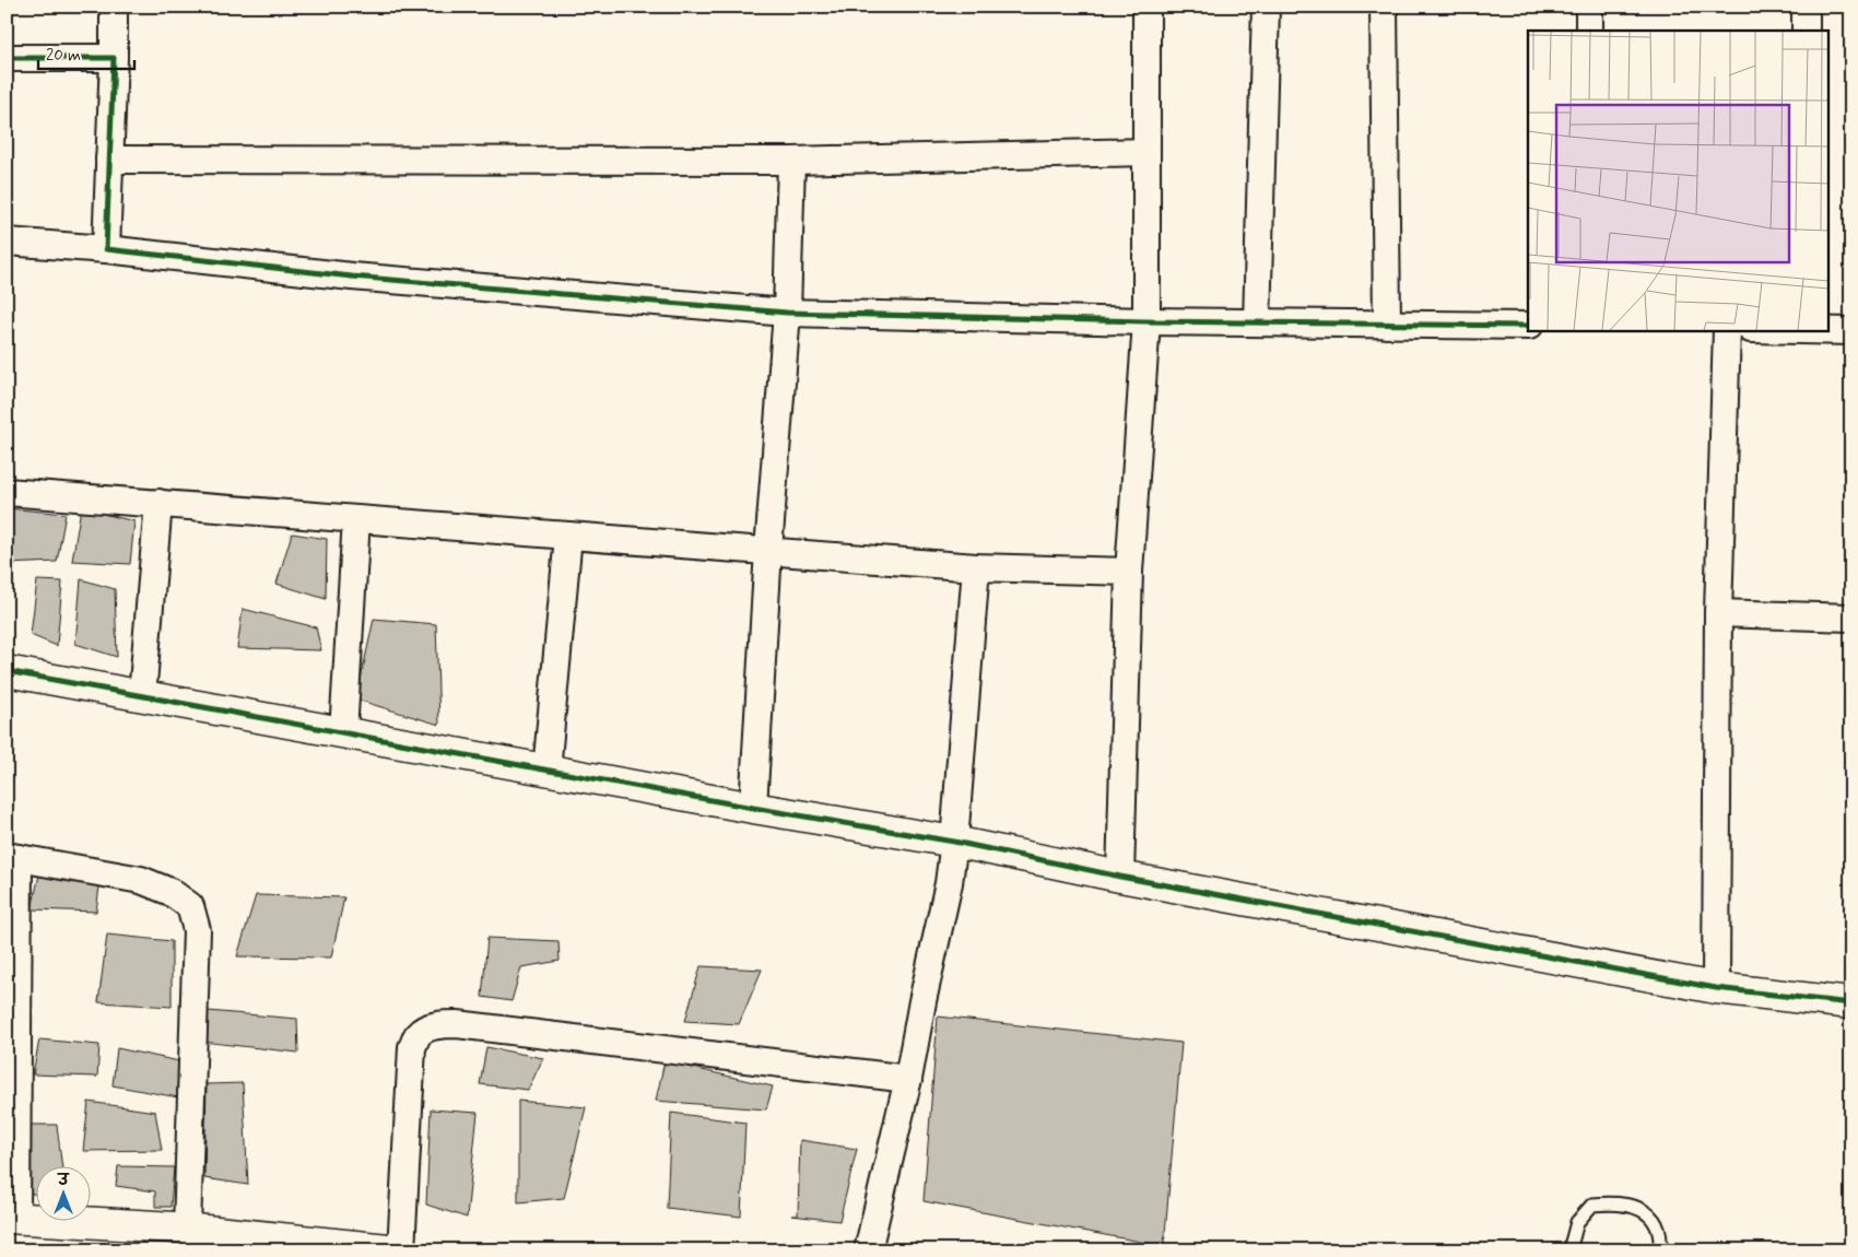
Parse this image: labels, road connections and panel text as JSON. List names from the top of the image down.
{
  "scale_bar": "20 m",
  "north": "top"
}
